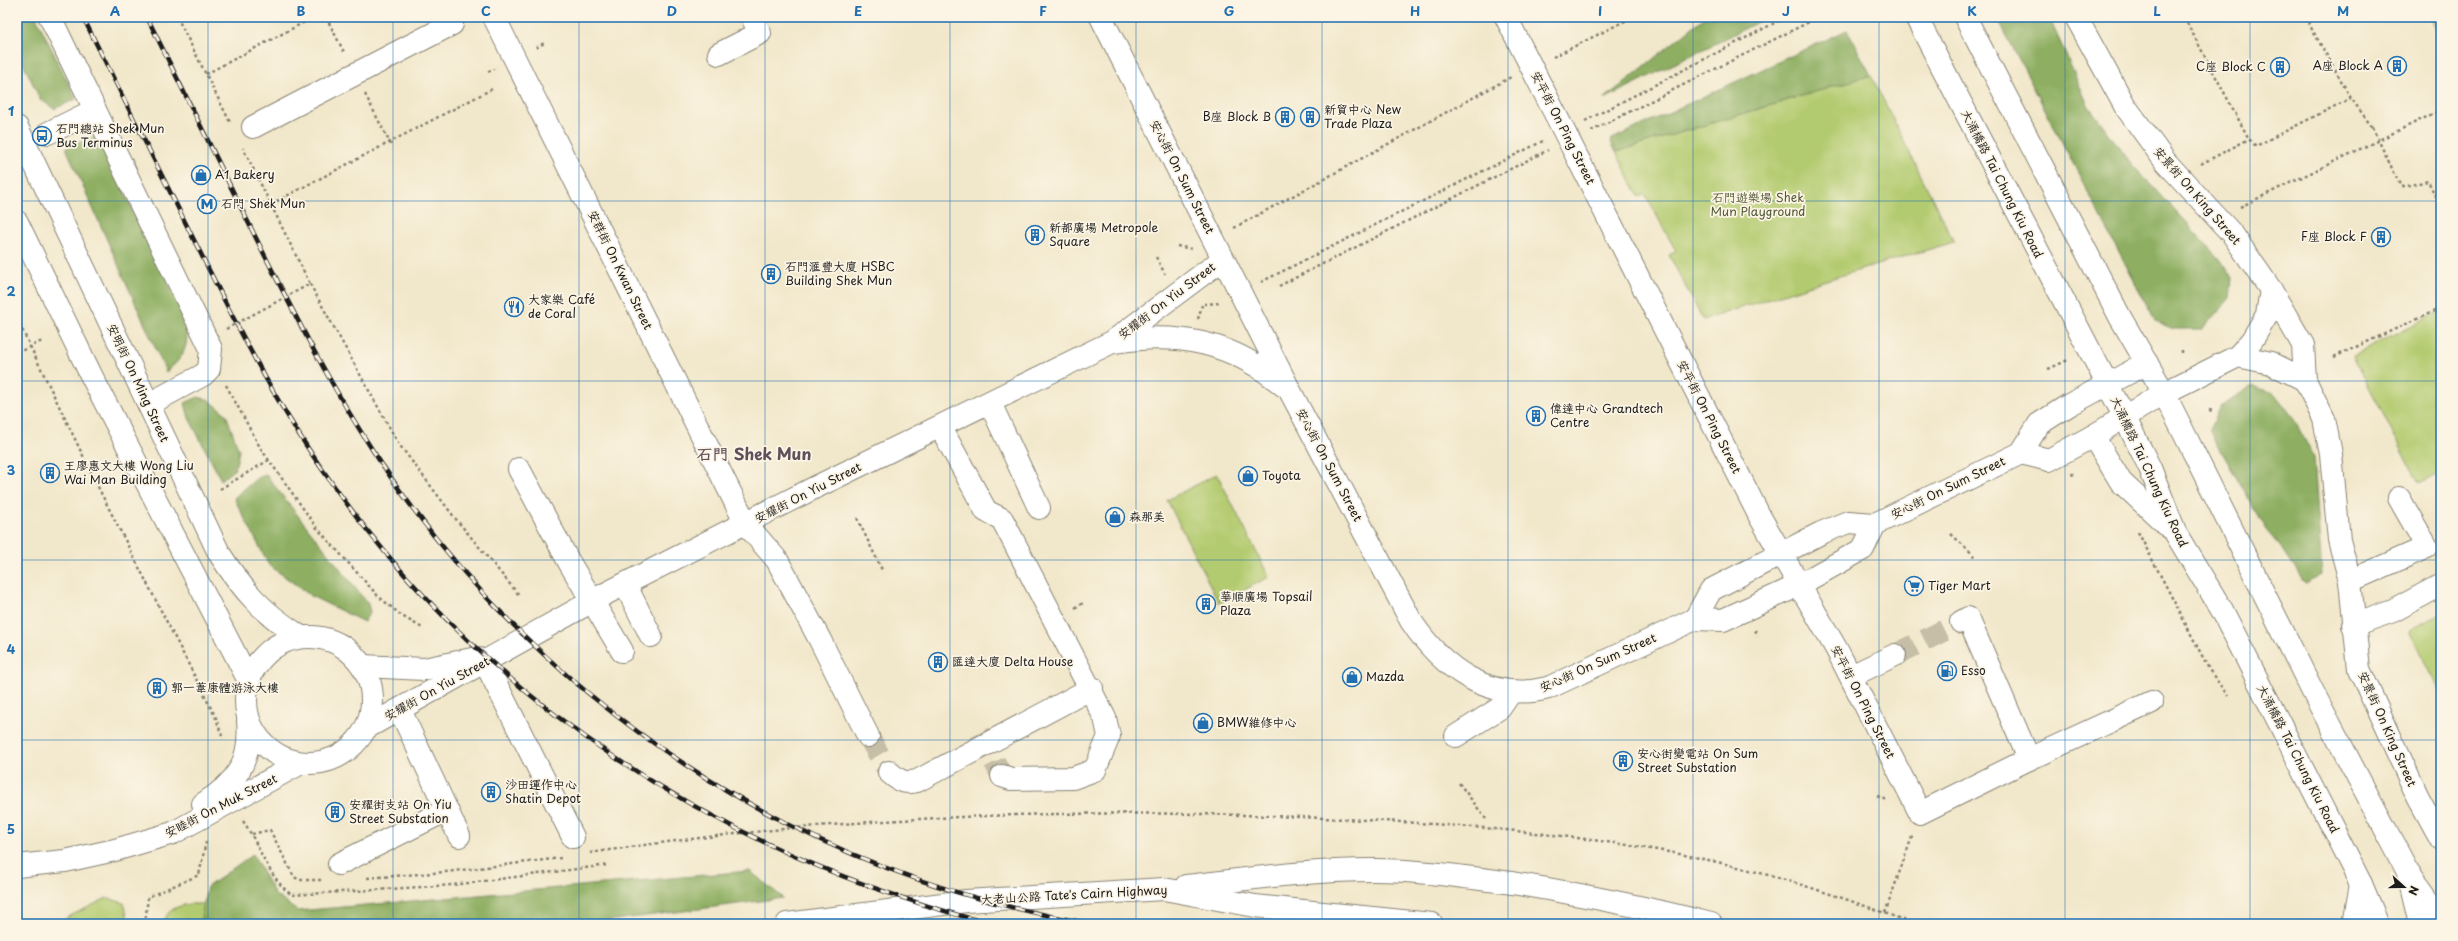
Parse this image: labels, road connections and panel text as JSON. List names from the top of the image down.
{
  "streets": {
    "main road": [
      "安平街 On Ping Street",
      "安心街 On Sum Street",
      "大涌橋路 Tai Chung Kiu Road",
      "安景街 On King Street",
      "安群街 On Kwan Street",
      "安耀街 On Yiu Street",
      "安明街 On Ming Street",
      "安睦街 On Muk Street",
      "大老山公路 Tate's Cairn Highway"
    ]
  },
  "crossings": [
    ["安平街 On Ping Street", "安心街 On Sum Street"],
    ["安心街 On Sum Street", "大涌橋路 Tai Chung Kiu Road"],
    ["安心街 On Sum Street", "安耀街 On Yiu Street"],
    ["安群街 On Kwan Street", "安耀街 On Yiu Street"],
    ["安耀街 On Yiu Street", "安明街 On Ming Street"],
    ["安耀街 On Yiu Street", "安睦街 On Muk Street"],
    ["安明街 On Ming Street", "安睦街 On Muk Street"]
  ],
  "districts": ["石門 Shek Mun"],
  "parks": ["石門遊樂場 Shek Mun Playground"],
  "places": {
    "building": [
      "A座 Block A",
      "C座 Block C",
      "B座 Block B",
      "新貿中心 New Trade Plaza",
      "新都廣場 Metropole Square",
      "F座 Block F",
      "石門滙豐大廈 HSBC Building Shek Mun",
      "偉達中心 Grandtech Centre",
      "王廖惠文大樓 Wong Liu Wai Man Building",
      "華順廣場 Topsail Plaza",
      "匯達大廈 Delta House",
      "郭一葦康體游泳大樓",
      "安心街變電站 On Sum Street Substation",
      "沙田運作中心 Shatin Depot",
      "安耀街支站 On Yiu Street Substation"
    ],
    "bus stop": ["石門總站 Shek Mun Bus Terminus"],
    "shop": [
      "A1 Bakery",
      "Toyota",
      "森那美",
      "Mazda",
      "BMW維修中心"
    ],
    "metro station": ["石門 Shek Mun"],
    "restaurant": ["大家樂 Café de Coral"],
    "supermarket": ["Tiger Mart"],
    "fuel station": ["Esso"]
  },
  "north": "right",
  "grid": {
    "columns": [
      "A",
      "B",
      "C",
      "D",
      "E",
      "F",
      "G",
      "H",
      "I",
      "J",
      "K",
      "L",
      "M"
    ],
    "rows": [
      "1",
      "2",
      "3",
      "4",
      "5"
    ]
  }
}
